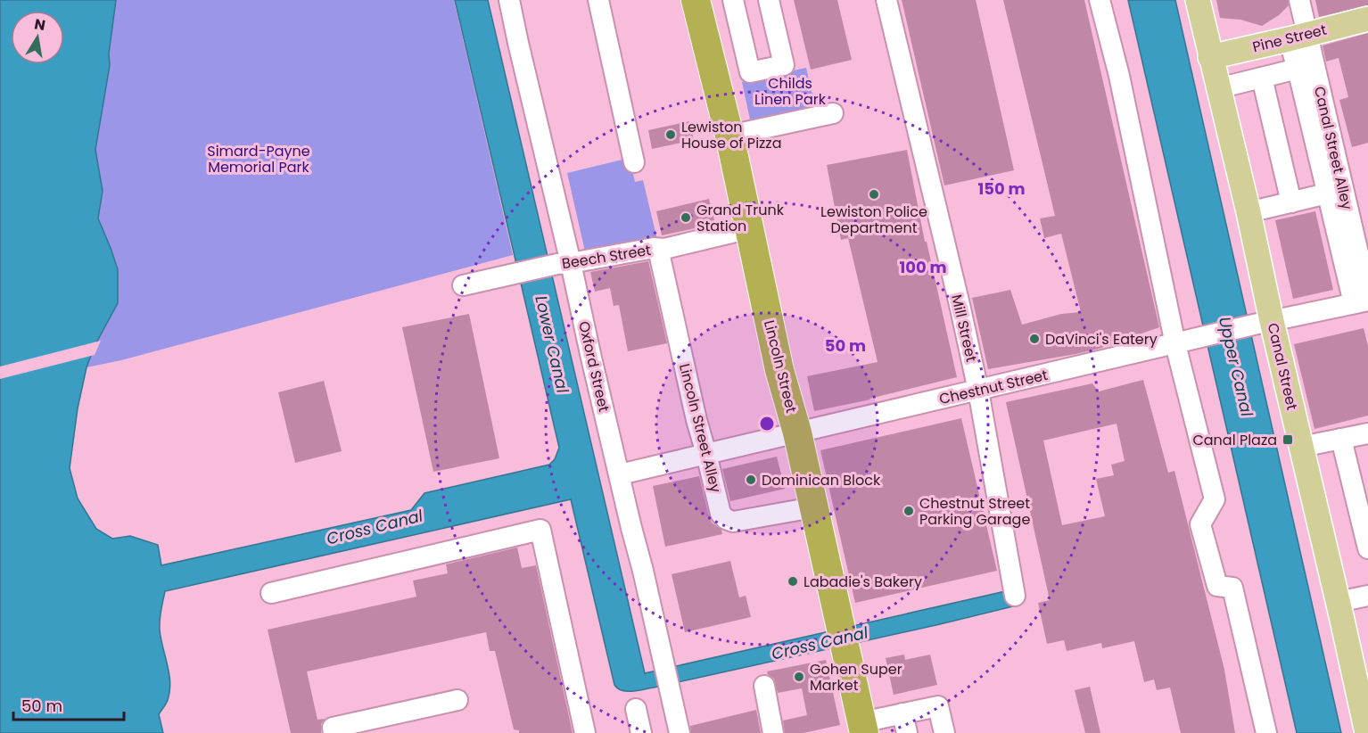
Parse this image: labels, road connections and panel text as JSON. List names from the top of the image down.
{
  "streets": {
    "highway": ["Lincoln Street"],
    "main road": ["Pine Street", "Canal Street"],
    "street": [
      "Canal Street Alley",
      "Beech Street",
      "Mill Street",
      "Oxford Street",
      "Chestnut Street",
      "Lincoln Street Alley"
    ]
  },
  "crossings": [
    ["Pine Street", "Canal Street Alley"],
    ["Pine Street", "Canal Street"],
    ["Canal Street Alley", "Chestnut Street"],
    ["Beech Street", "Oxford Street"],
    ["Beech Street", "Lincoln Street"],
    ["Beech Street", "Lincoln Street Alley"],
    ["Mill Street", "Chestnut Street"],
    ["Oxford Street", "Chestnut Street"],
    ["Lincoln Street", "Chestnut Street"],
    ["Lincoln Street", "Lincoln Street Alley"],
    ["Canal Street", "Chestnut Street"],
    ["Chestnut Street", "Lincoln Street Alley"]
  ],
  "water": ["Lower Canal", "Upper Canal", "Cross Canal"],
  "parks": ["Childs Linen Park", "Simard-Payne Memorial Park"],
  "places": {
    "other": [
      "Lewiston House of Pizza",
      "Lewiston Police Department",
      "Grand Trunk Station",
      "DaVinci's Eatery",
      "Dominican Block",
      "Chestnut Street Parking Garage",
      "Labadie's Bakery",
      "Gohen Super Market"
    ],
    "transit": ["Canal Plaza"]
  },
  "scale_bar": "50 m",
  "north": "top",
  "rings": ["150 m", "100 m", "50 m"]
}
